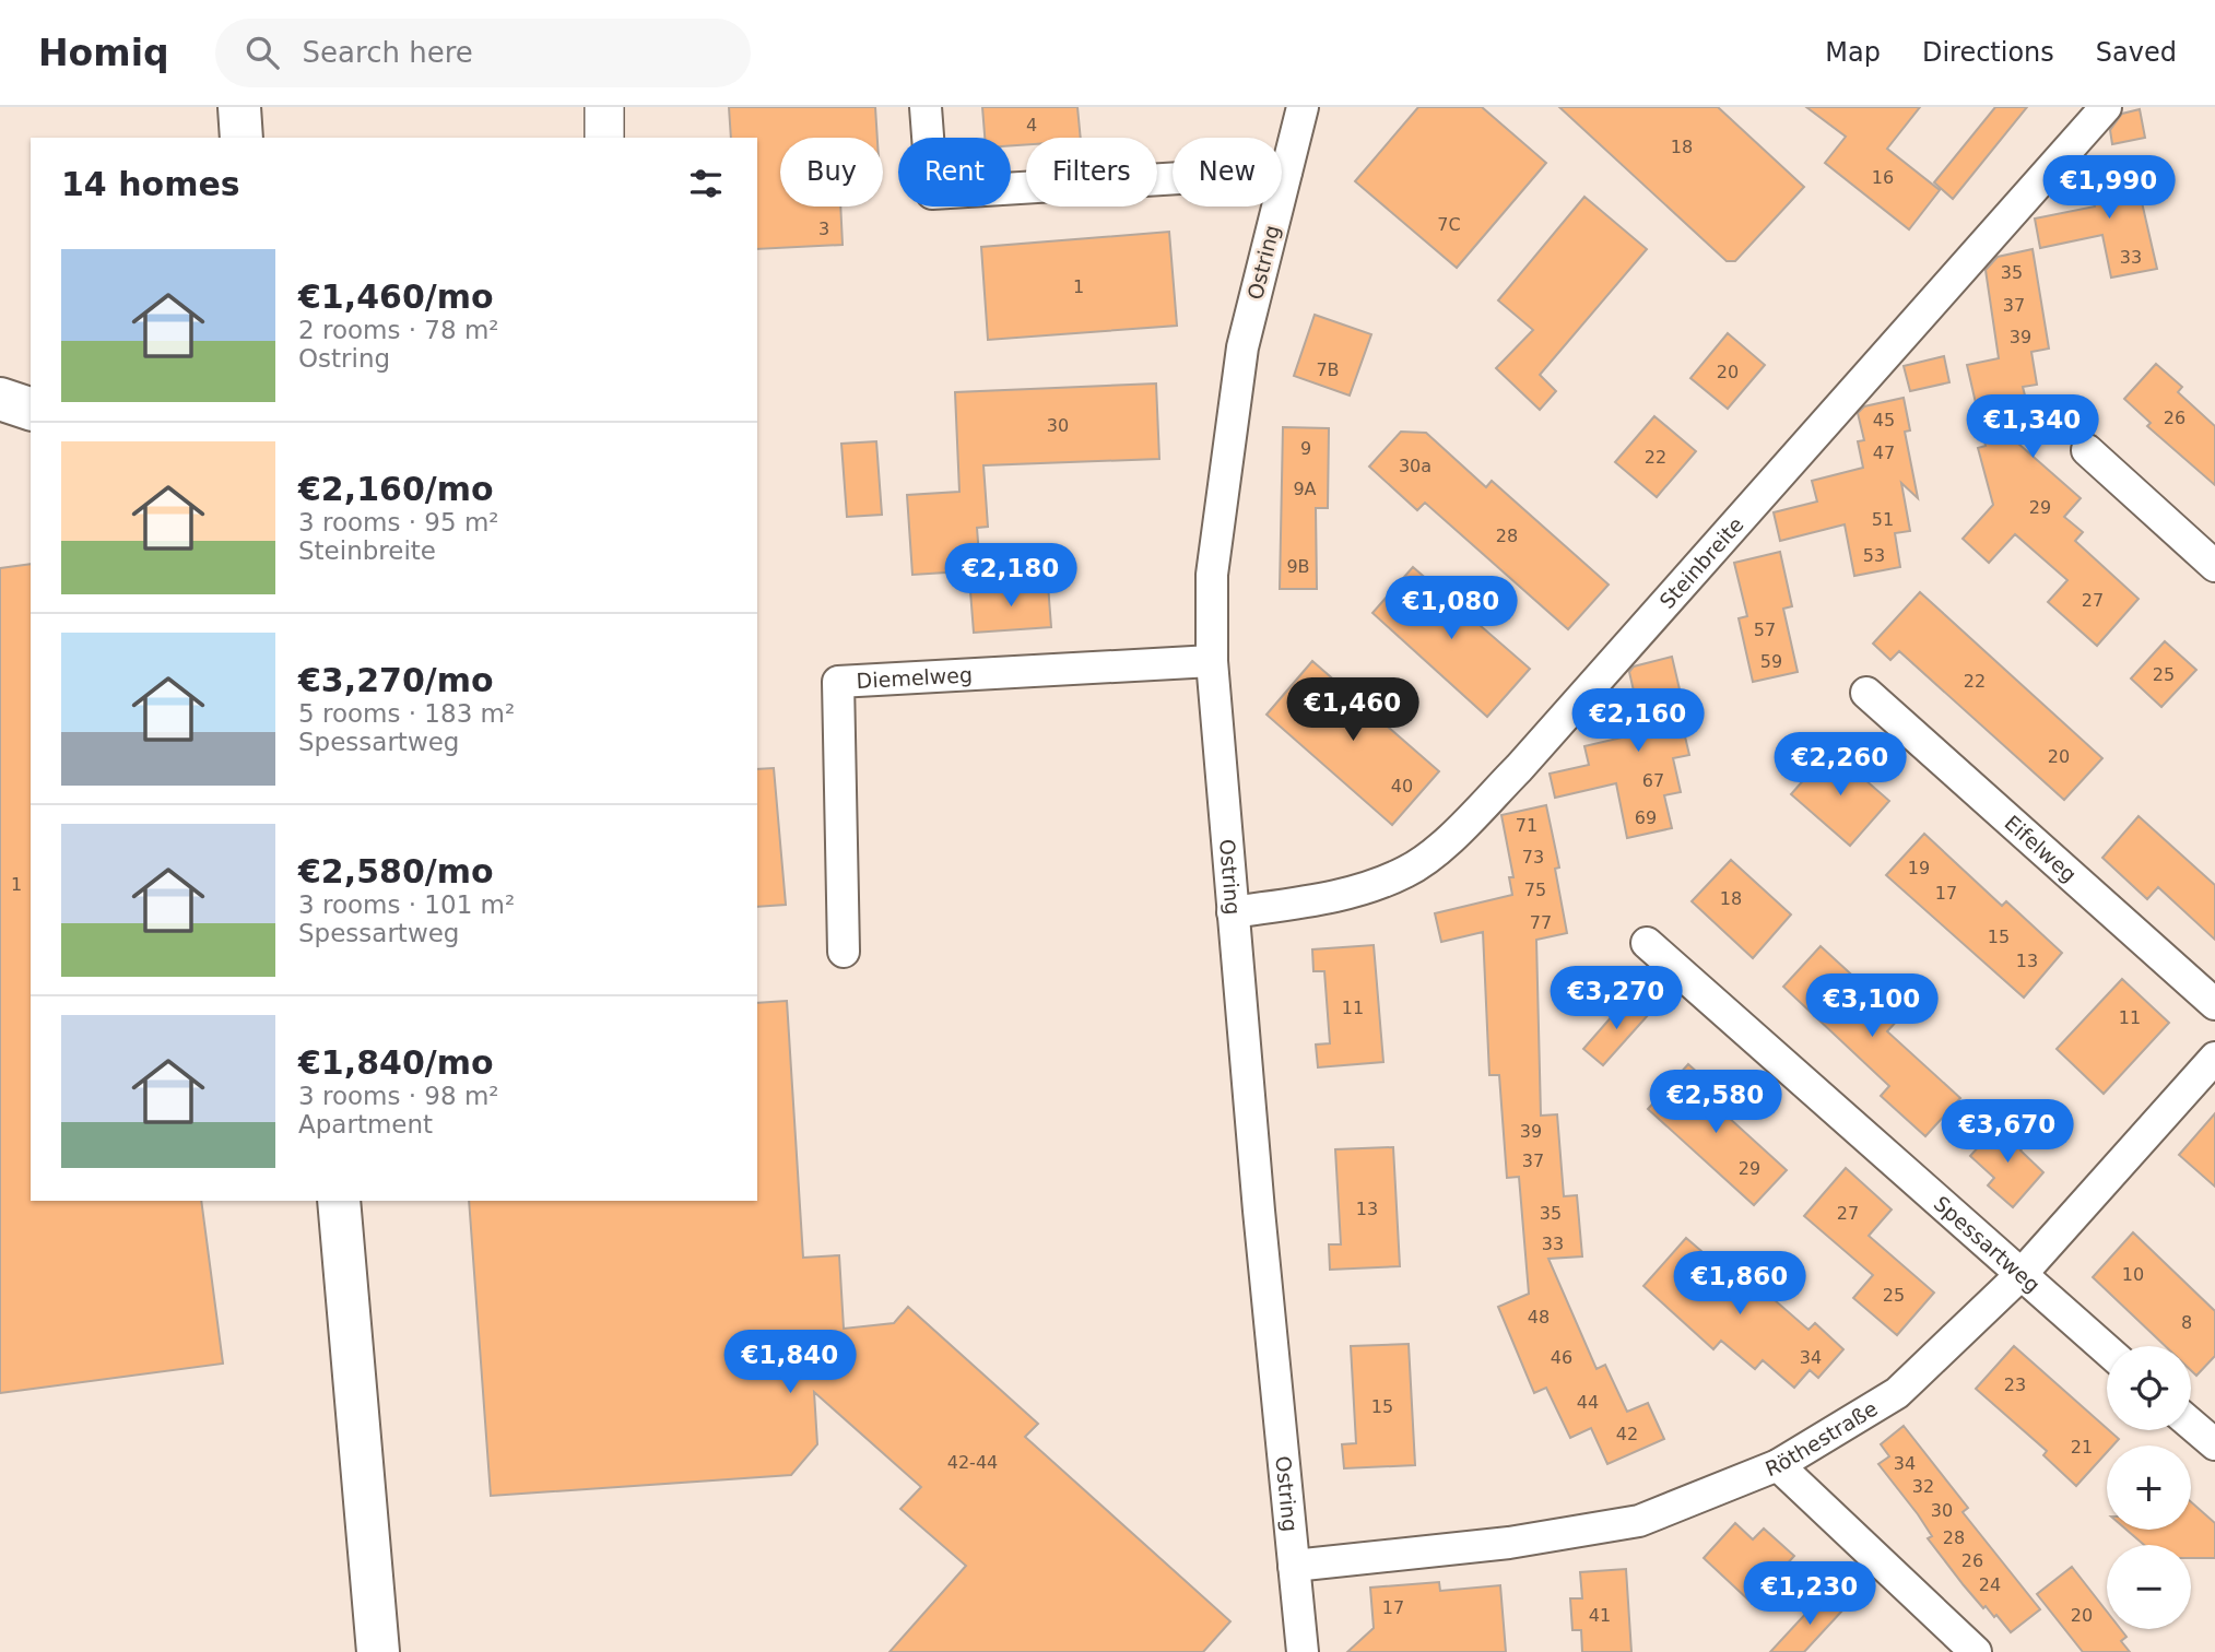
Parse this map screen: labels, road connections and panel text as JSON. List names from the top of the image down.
{
  "streets": {
    "street": [
      "Ostring",
      "Steinbreite",
      "Diemelweg",
      "Eifelweg",
      "Spessartweg",
      "Röthestraße"
    ]
  },
  "crossings": [
    ["Ostring", "Steinbreite"],
    ["Ostring", "Diemelweg"],
    ["Ostring", "Röthestraße"],
    ["Spessartweg", "Röthestraße"]
  ],
  "house_numbers": [
    "4",
    "18",
    "16",
    "7C",
    "3",
    "33",
    "35",
    "1",
    "37",
    "39",
    "7B",
    "20",
    "26",
    "45",
    "30",
    "9",
    "47",
    "22",
    "30a",
    "9A",
    "29",
    "51",
    "28",
    "53",
    "9B",
    "27",
    "57",
    "59",
    "25",
    "22",
    "20",
    "67",
    "40",
    "69",
    "71",
    "73",
    "19",
    "1",
    "75",
    "17",
    "18",
    "77",
    "15",
    "13",
    "11",
    "11",
    "39",
    "37",
    "29",
    "13",
    "35",
    "27",
    "33",
    "10",
    "25",
    "48",
    "8",
    "46",
    "34",
    "23",
    "44",
    "15",
    "42",
    "21",
    "42-44",
    "34",
    "32",
    "30",
    "28",
    "26",
    "24",
    "17",
    "41",
    "20"
  ],
  "page": {
    "header": "Homiq",
    "search": "Search here",
    "nav": ["Map", "Directions", "Saved"],
    "chip": [
      "Buy",
      "Rent",
      "Filters",
      "New"
    ],
    "heading": "14 homes",
    "price": [
      "€1,990",
      "€1,340",
      "€2,180",
      "€1,080",
      "€1,460",
      "€2,160",
      "€2,260",
      "€3,270",
      "€3,100",
      "€2,580",
      "€3,670",
      "€1,860",
      "€1,840",
      "€1,230"
    ],
    "list": [
      {
        "name": "€1,460/mo",
        "note": "2 rooms · 78 m² · Ostring"
      },
      {
        "name": "€2,160/mo",
        "note": "3 rooms · 95 m² · Steinbreite"
      },
      {
        "name": "€3,270/mo",
        "note": "5 rooms · 183 m² · Spessartweg"
      },
      {
        "name": "€2,580/mo",
        "note": "3 rooms · 101 m² · Spessartweg"
      },
      {
        "name": "€1,840/mo",
        "note": "3 rooms · 98 m² · Apartment"
      }
    ],
    "map_buttons": ["+", "−"]
  }
}
